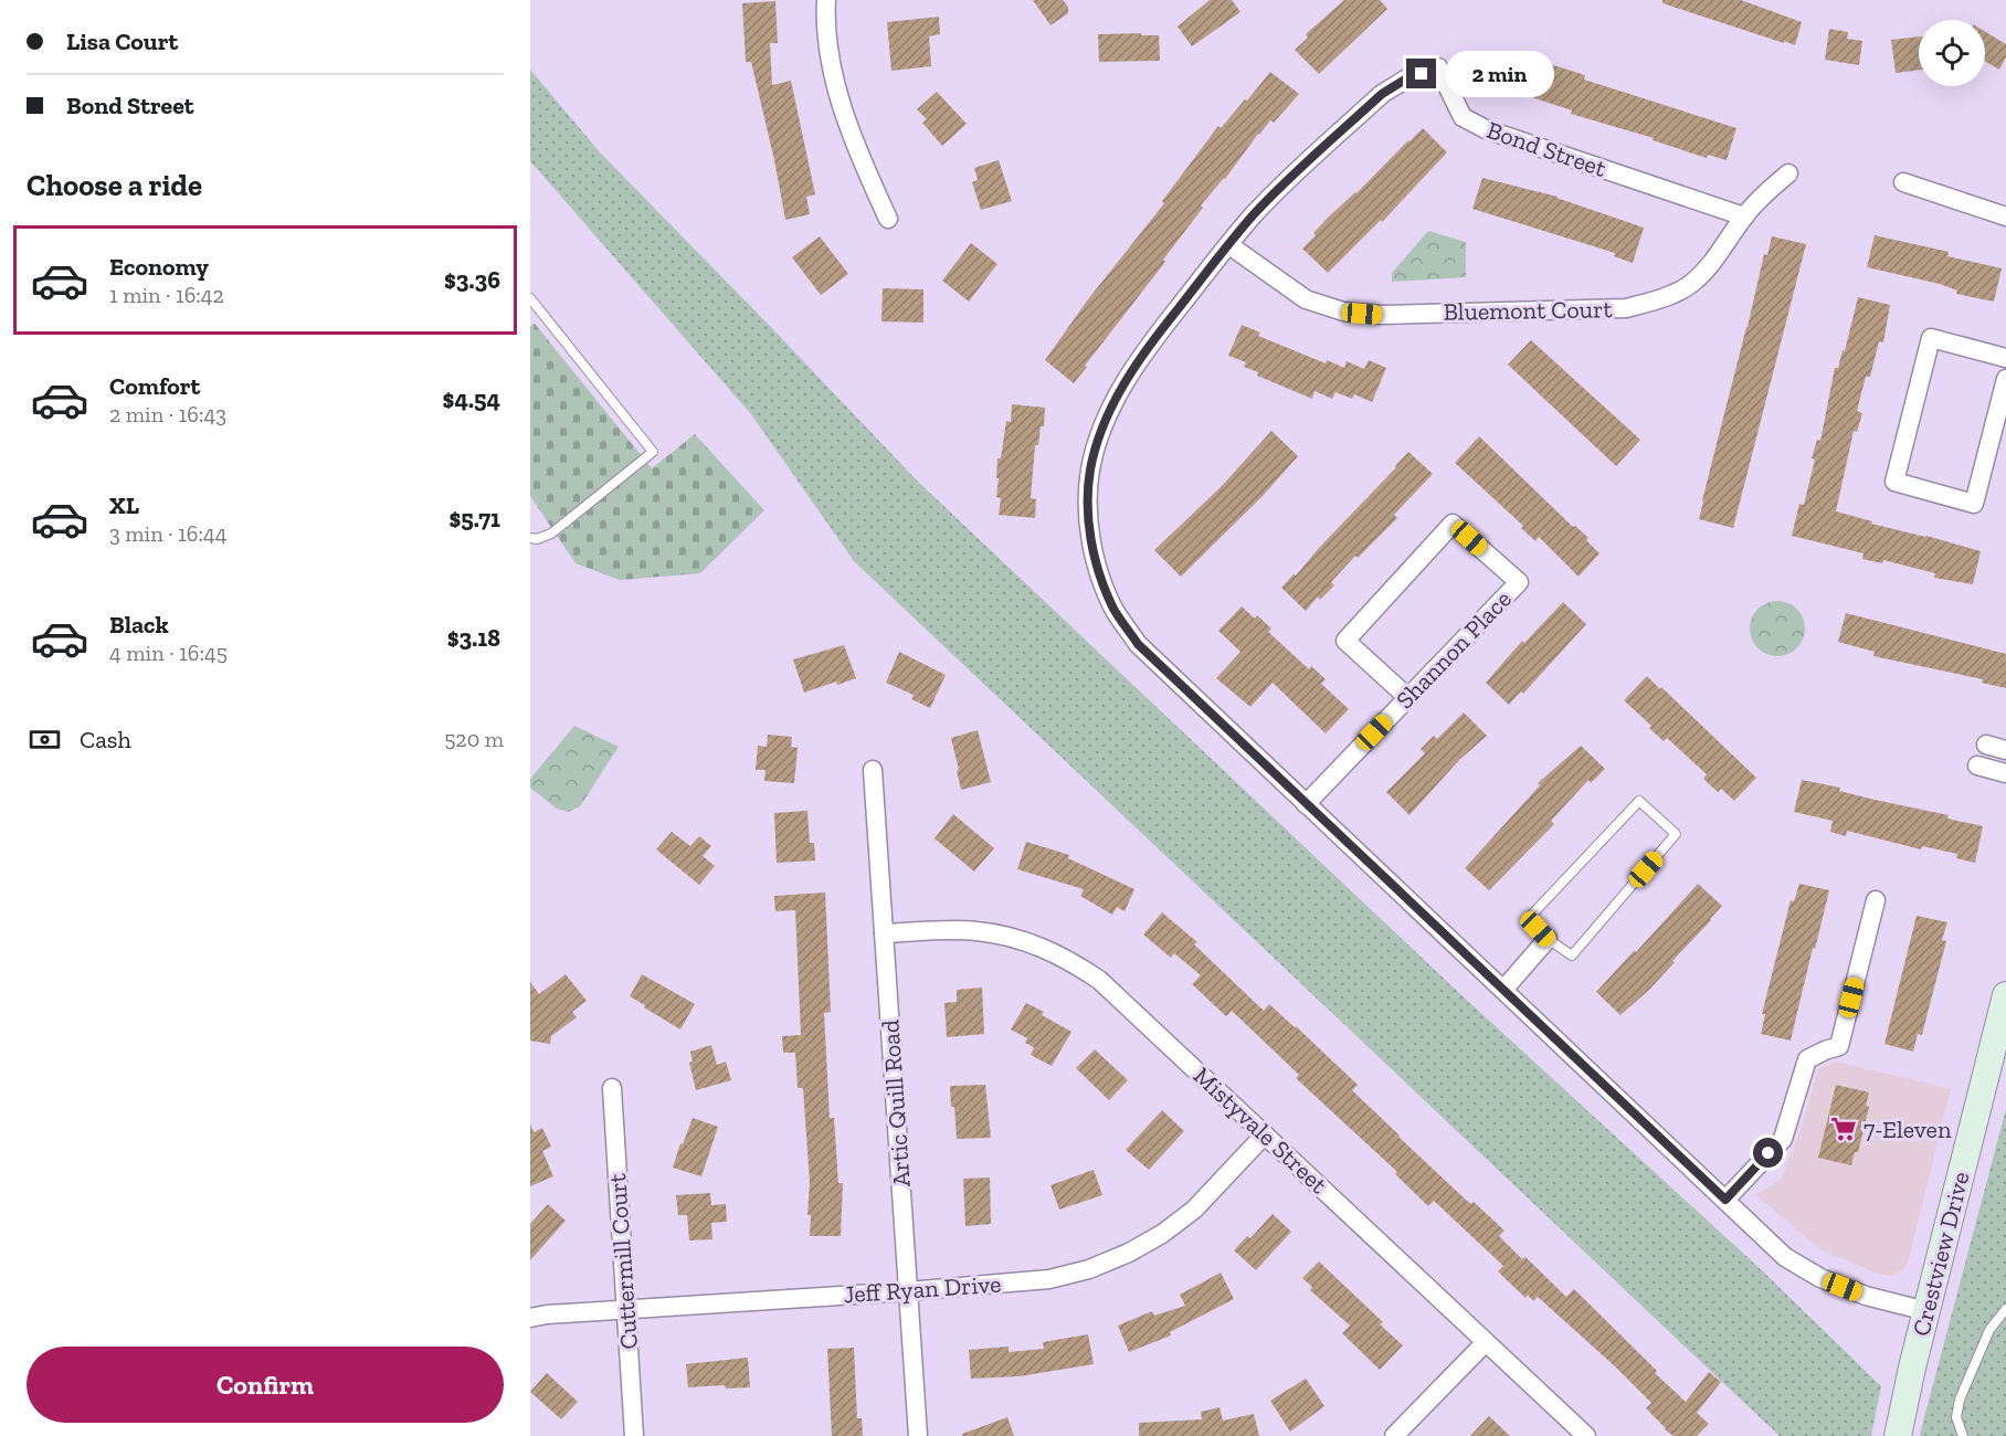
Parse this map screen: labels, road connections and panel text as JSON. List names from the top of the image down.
{
  "streets": {
    "main road": ["Crestview Drive"],
    "street": [
      "Bond Street",
      "Bluemont Court",
      "Shannon Place",
      "Artic Quill Road",
      "Mistyvale Street",
      "Cuttermill Court",
      "Jeff Ryan Drive"
    ]
  },
  "crossings": [
    ["Bond Street", "Bluemont Court"],
    ["Bond Street", "Shannon Place"],
    ["Bond Street", "Crestview Drive"],
    ["Artic Quill Road", "Mistyvale Street"],
    ["Artic Quill Road", "Jeff Ryan Drive"],
    ["Mistyvale Street", "Jeff Ryan Drive"],
    ["Cuttermill Court", "Jeff Ryan Drive"]
  ],
  "places": {
    "supermarket": ["7-Eleven"]
  },
  "page": {
    "banner": ["Lisa Court", "Bond Street"],
    "bubble": "2 min",
    "heading": "Choose a ride",
    "list": [
      {
        "name": "Economy",
        "note": "1 min · 16:42",
        "value": "$3.36"
      },
      {
        "name": "Comfort",
        "note": "2 min · 16:43",
        "value": "$4.54"
      },
      {
        "name": "XL",
        "note": "3 min · 16:44",
        "value": "$5.71"
      },
      {
        "name": "Black",
        "note": "4 min · 16:45",
        "value": "$3.18"
      }
    ],
    "pay": ["Cash", "520 m"],
    "buttons": "Confirm"
  }
}
